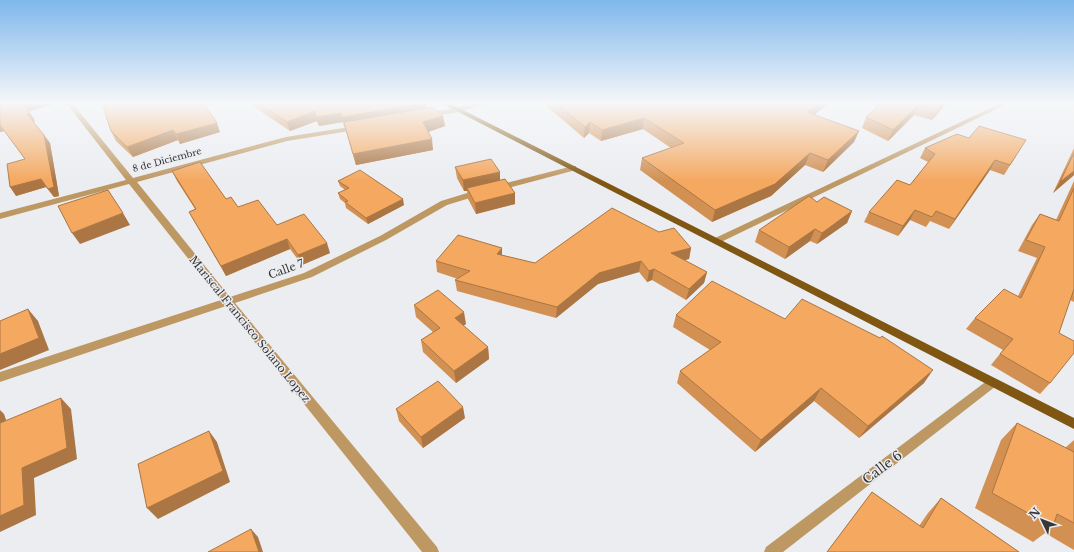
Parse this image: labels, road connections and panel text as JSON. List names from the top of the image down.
{
  "streets": {
    "street": [
      "8 de Diciembre",
      "Calle 7",
      "Mariscal Francisco Solano Lopez",
      "Calle 6"
    ]
  },
  "crossings": [
    ["8 de Diciembre", "Mariscal Francisco Solano Lopez"],
    ["Calle 7", "Mariscal Francisco Solano Lopez"]
  ],
  "north": "top left"
}
